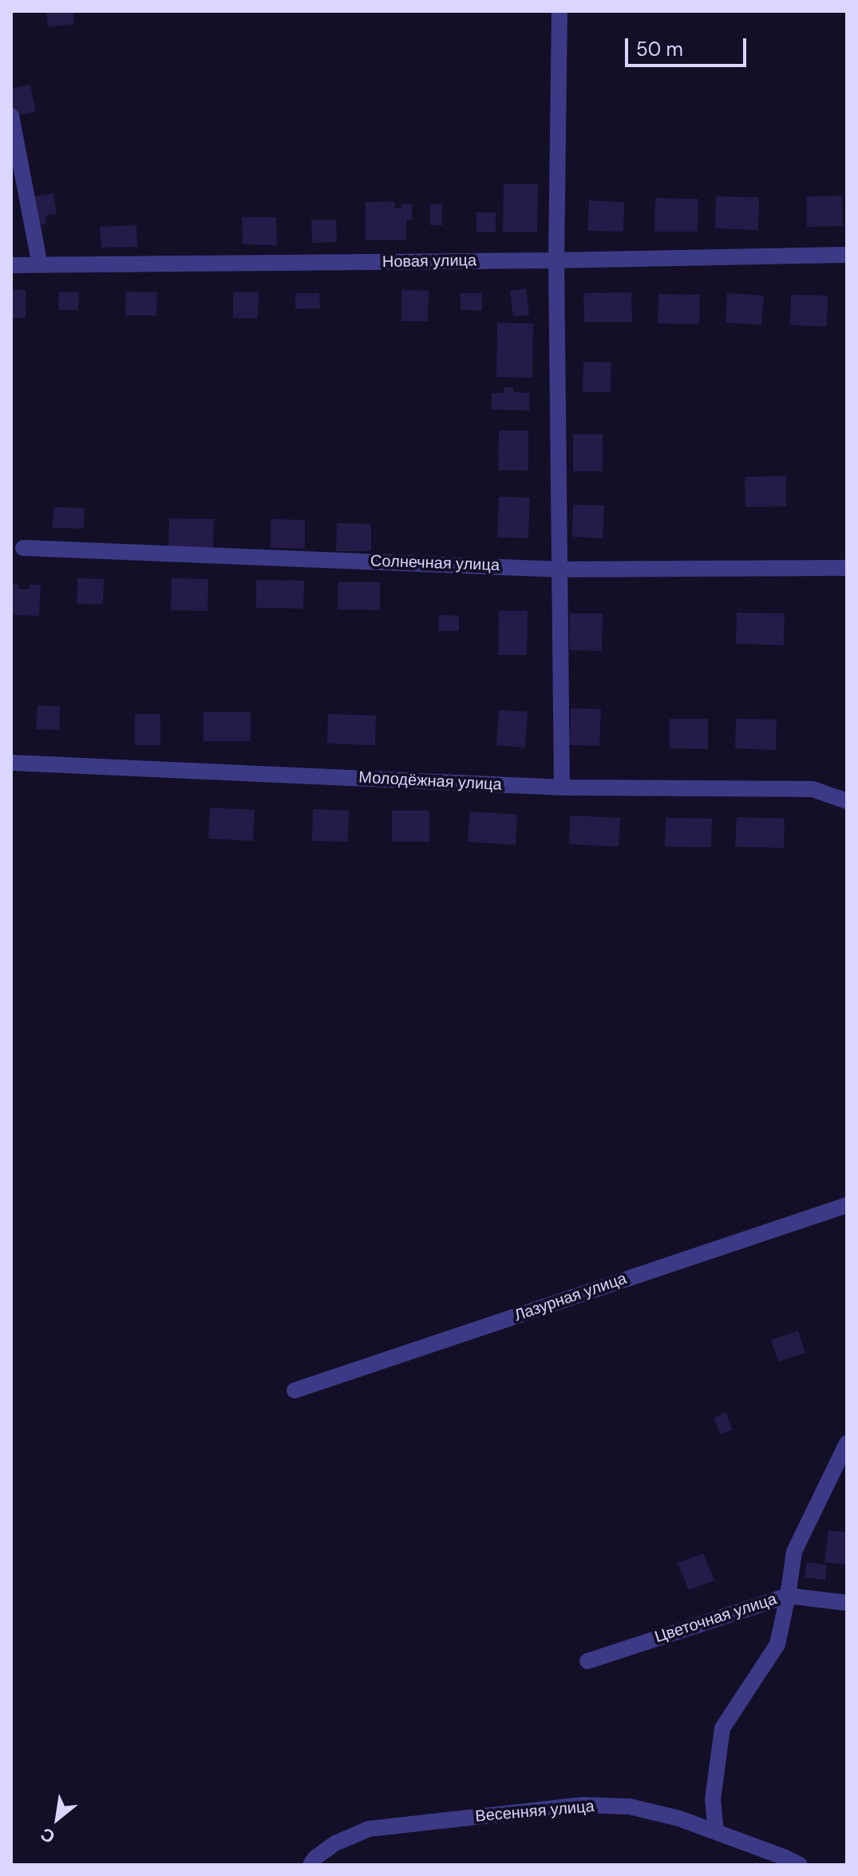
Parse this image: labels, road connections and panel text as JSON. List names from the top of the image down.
{
  "streets": {
    "street": [
      "Новая улица",
      "Солнечная улица",
      "Молодёжная улица",
      "Лазурная улица",
      "Цветочная улица",
      "Весенняя улица"
    ]
  },
  "scale_bar": "50 m",
  "north": "bottom left"
}
